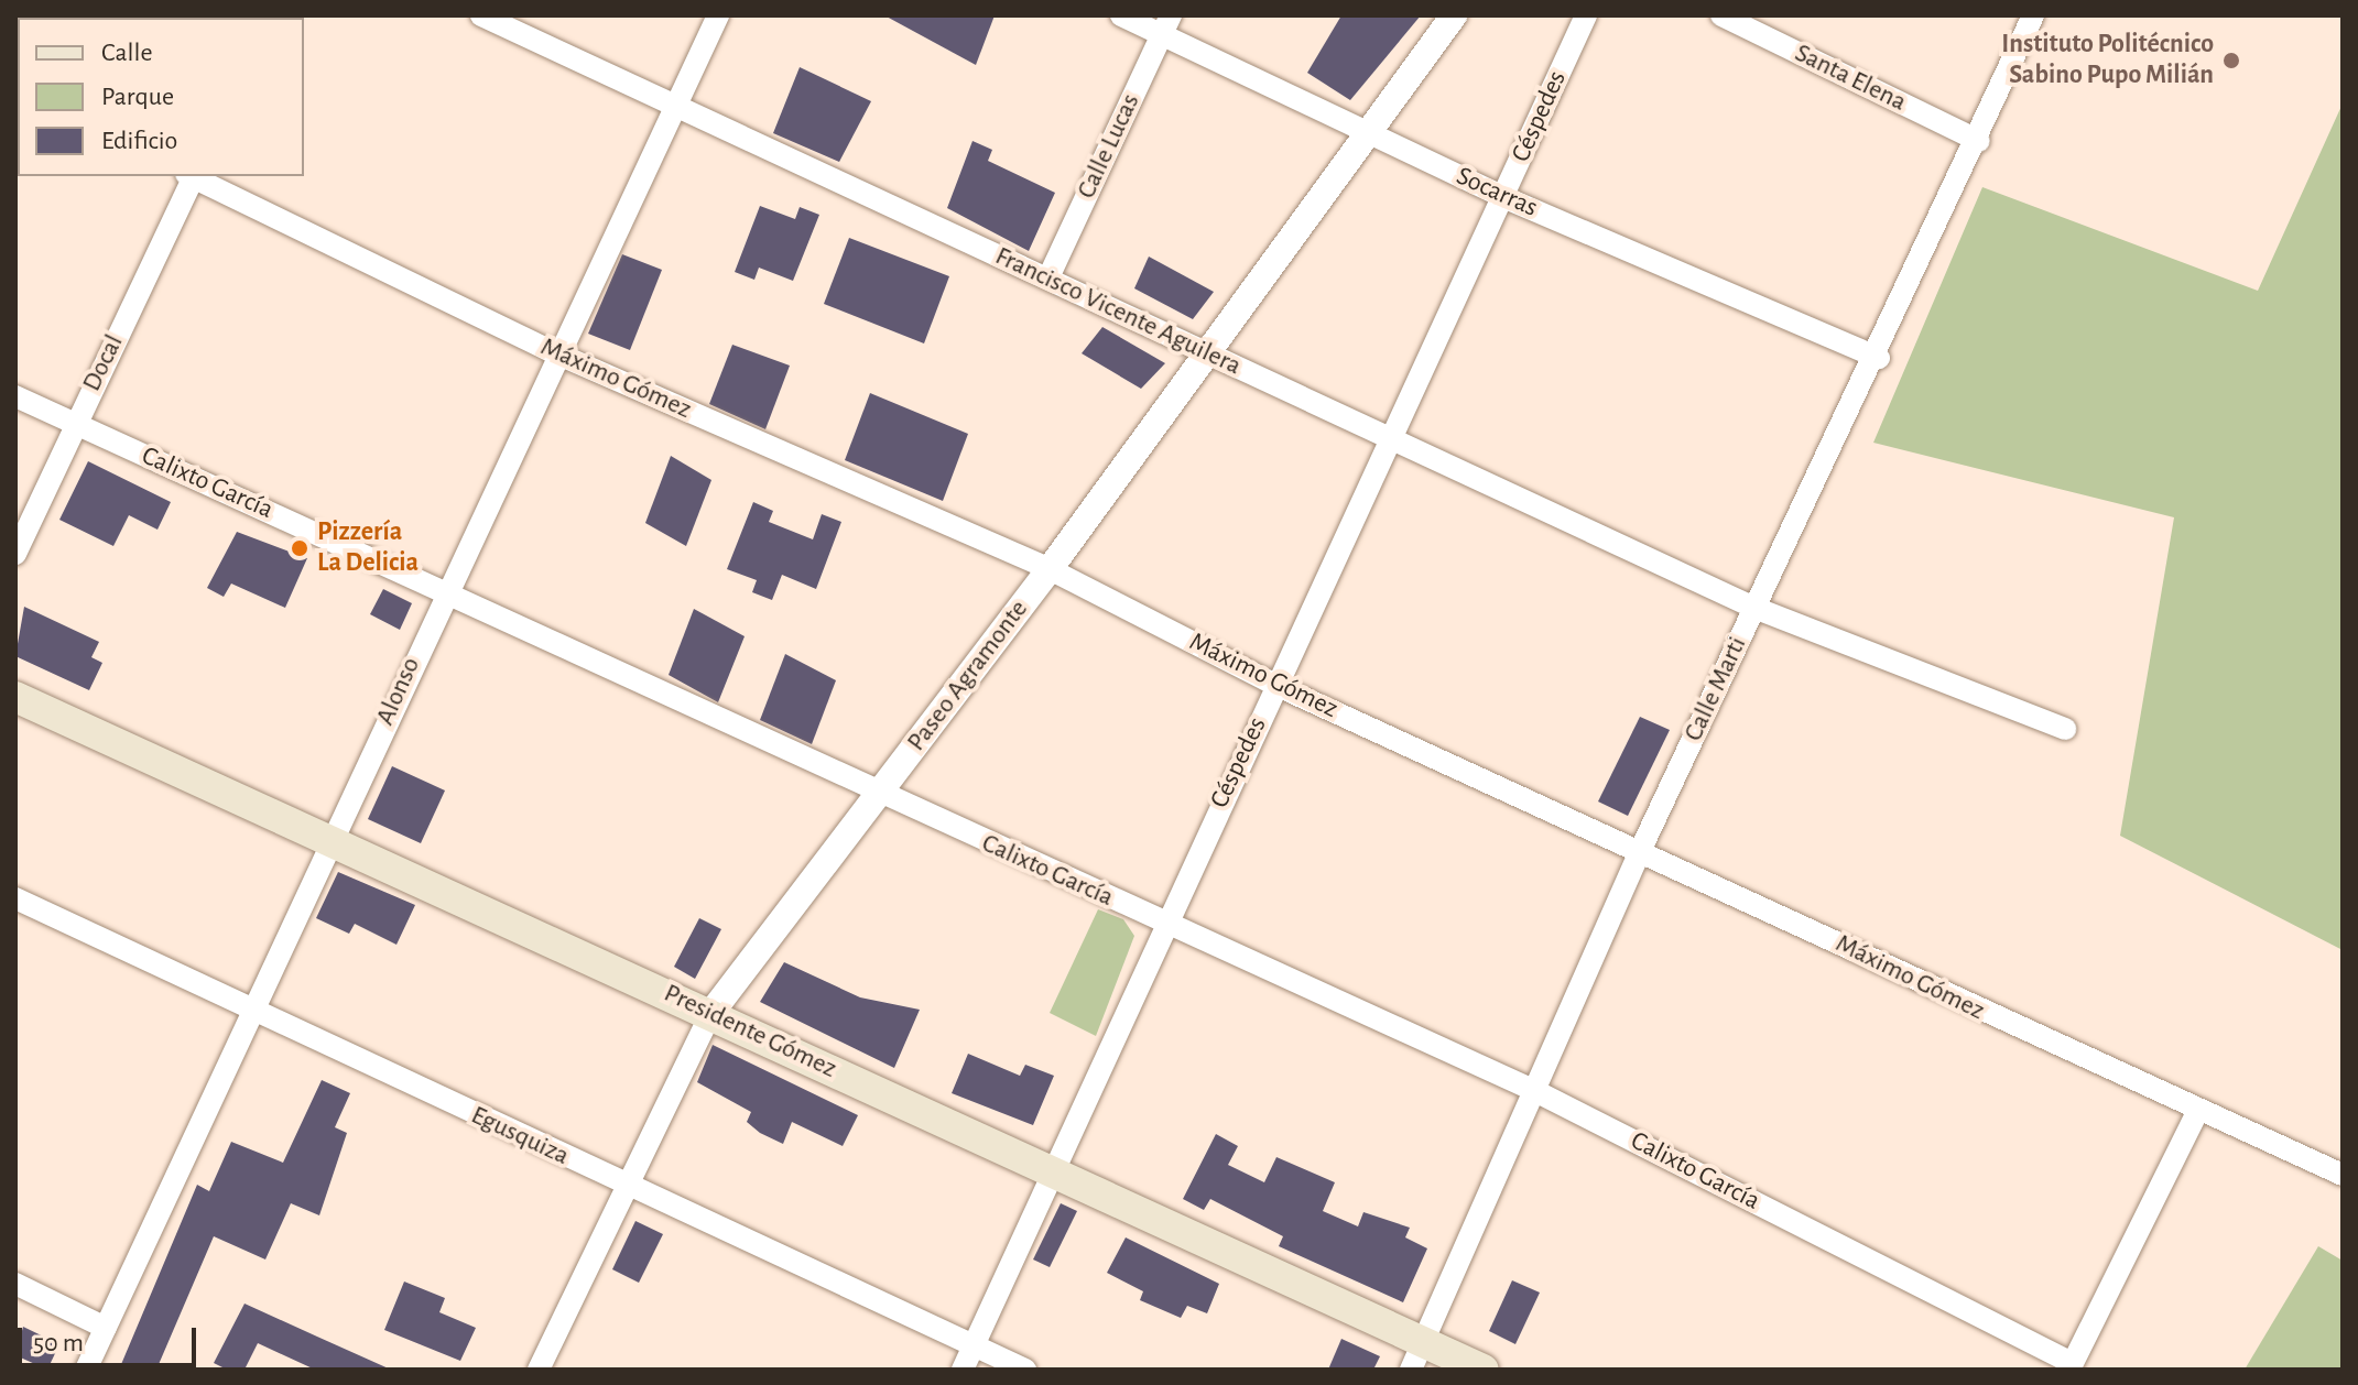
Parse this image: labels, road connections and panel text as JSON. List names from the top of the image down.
{
  "streets": {
    "main road": ["Presidente Gómez"],
    "street": [
      "Santa Elena",
      "Céspedes",
      "Calle Lucas",
      "Socarras",
      "Francisco Vicente Aguilera",
      "Docal",
      "Máximo Gómez",
      "Calixto García",
      "Paseo Agramonte",
      "Calle Marti",
      "Alonso",
      "Egusquiza"
    ]
  },
  "crossings": [
    ["Santa Elena", "Calle Marti"],
    ["Céspedes", "Socarras"],
    ["Céspedes", "Francisco Vicente Aguilera"],
    ["Céspedes", "Máximo Gómez"],
    ["Céspedes", "Calixto García"],
    ["Céspedes", "Presidente Gómez"],
    ["Céspedes", "Egusquiza"],
    ["Calle Lucas", "Socarras"],
    ["Calle Lucas", "Francisco Vicente Aguilera"],
    ["Socarras", "Paseo Agramonte"],
    ["Socarras", "Calle Marti"],
    ["Francisco Vicente Aguilera", "Paseo Agramonte"],
    ["Francisco Vicente Aguilera", "Calle Marti"],
    ["Francisco Vicente Aguilera", "Alonso"],
    ["Docal", "Calixto García"],
    ["Máximo Gómez", "Paseo Agramonte"],
    ["Máximo Gómez", "Calle Marti"],
    ["Máximo Gómez", "Alonso"],
    ["Calixto García", "Paseo Agramonte"],
    ["Calixto García", "Calle Marti"],
    ["Calixto García", "Alonso"],
    ["Paseo Agramonte", "Presidente Gómez"],
    ["Paseo Agramonte", "Egusquiza"],
    ["Calle Marti", "Presidente Gómez"],
    ["Alonso", "Presidente Gómez"],
    ["Alonso", "Egusquiza"]
  ],
  "places": ["Instituto Politécnico Sabino Pupo Milián", "Pizzería La Delicia"],
  "legend": ["Calle", "Parque", "Edificio"],
  "scale_bar": "50 m"
}
